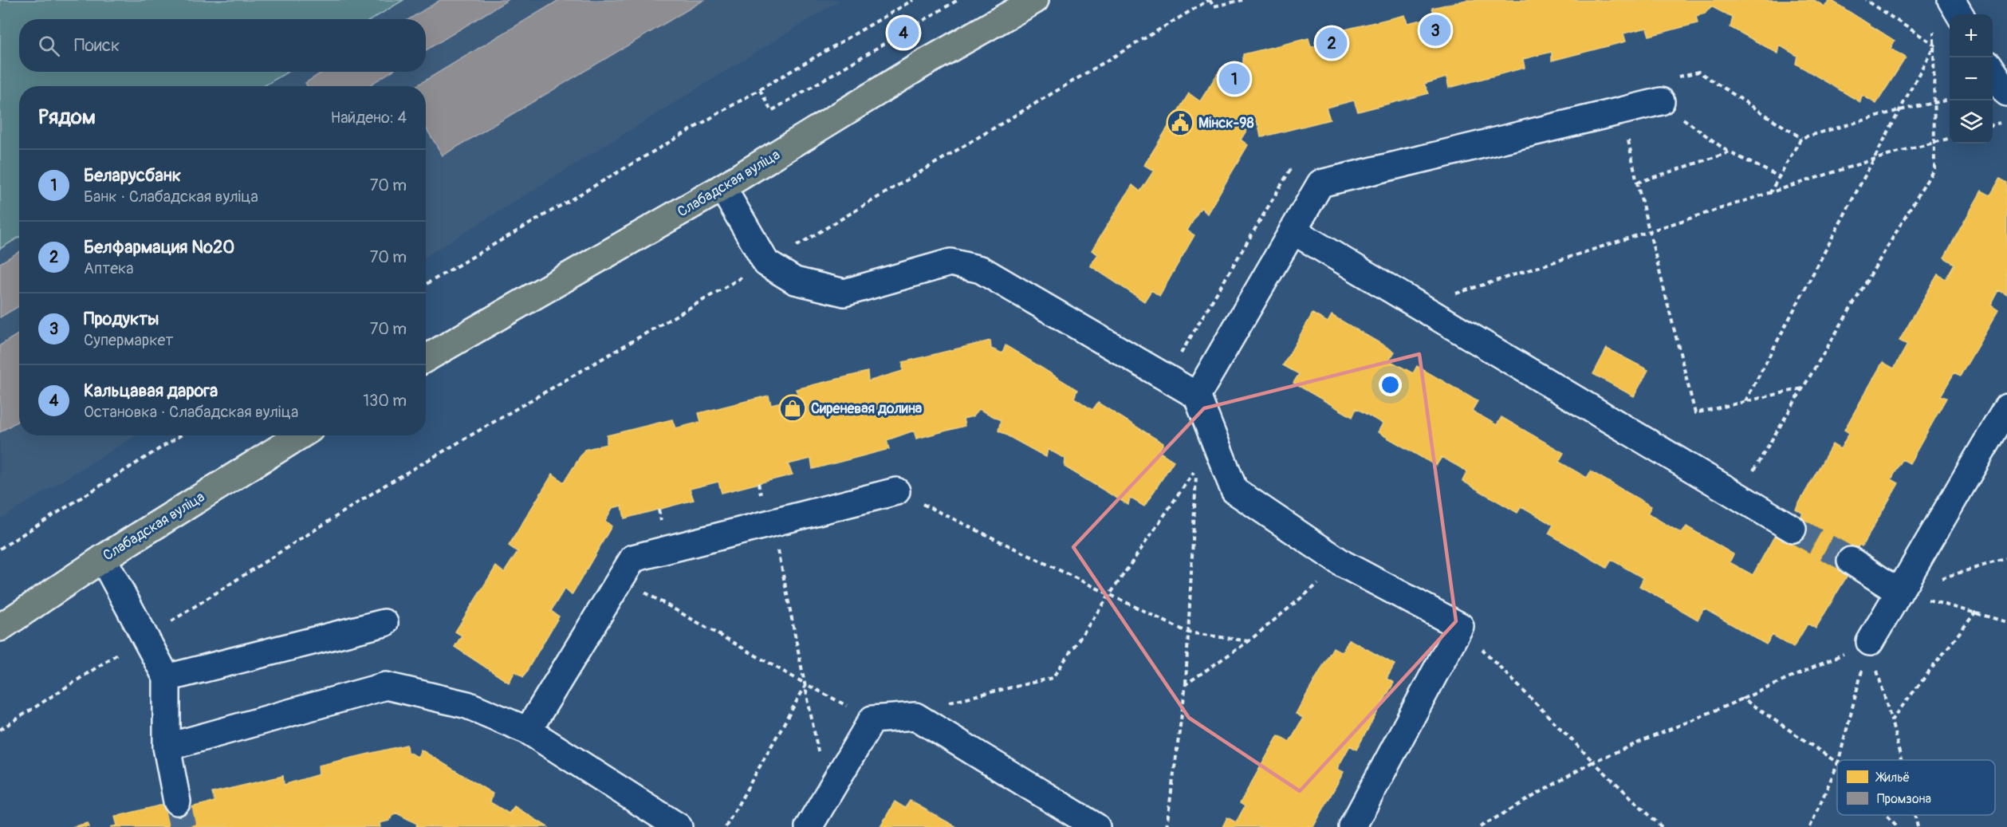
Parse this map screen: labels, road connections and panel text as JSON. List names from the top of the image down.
{
  "streets": {
    "main road": ["Слабадская вуліца"]
  },
  "places": {
    "public building": ["Мінск-98"],
    "shop": ["Сиреневая долина"]
  },
  "legend": ["Жильё", "Промзона"],
  "page": {
    "pins": [
      "3",
      "4",
      "2",
      "1"
    ],
    "map_buttons": ["+", "−"],
    "search": "Поиск",
    "heading": ["Рядом", "Найдено: 4"],
    "list": [
      {
        "mark": "1",
        "name": "Беларусбанк",
        "note": "Банк · Слабадская вуліца",
        "value": "70 m"
      },
      {
        "mark": "2",
        "name": "Белфармация №20",
        "note": "Аптека",
        "value": "70 m"
      },
      {
        "mark": "3",
        "name": "Продукты",
        "note": "Супермаркет",
        "value": "70 m"
      },
      {
        "mark": "4",
        "name": "Кальцавая дарога",
        "note": "Остановка · Слабадская вуліца",
        "value": "130 m"
      }
    ]
  }
}
